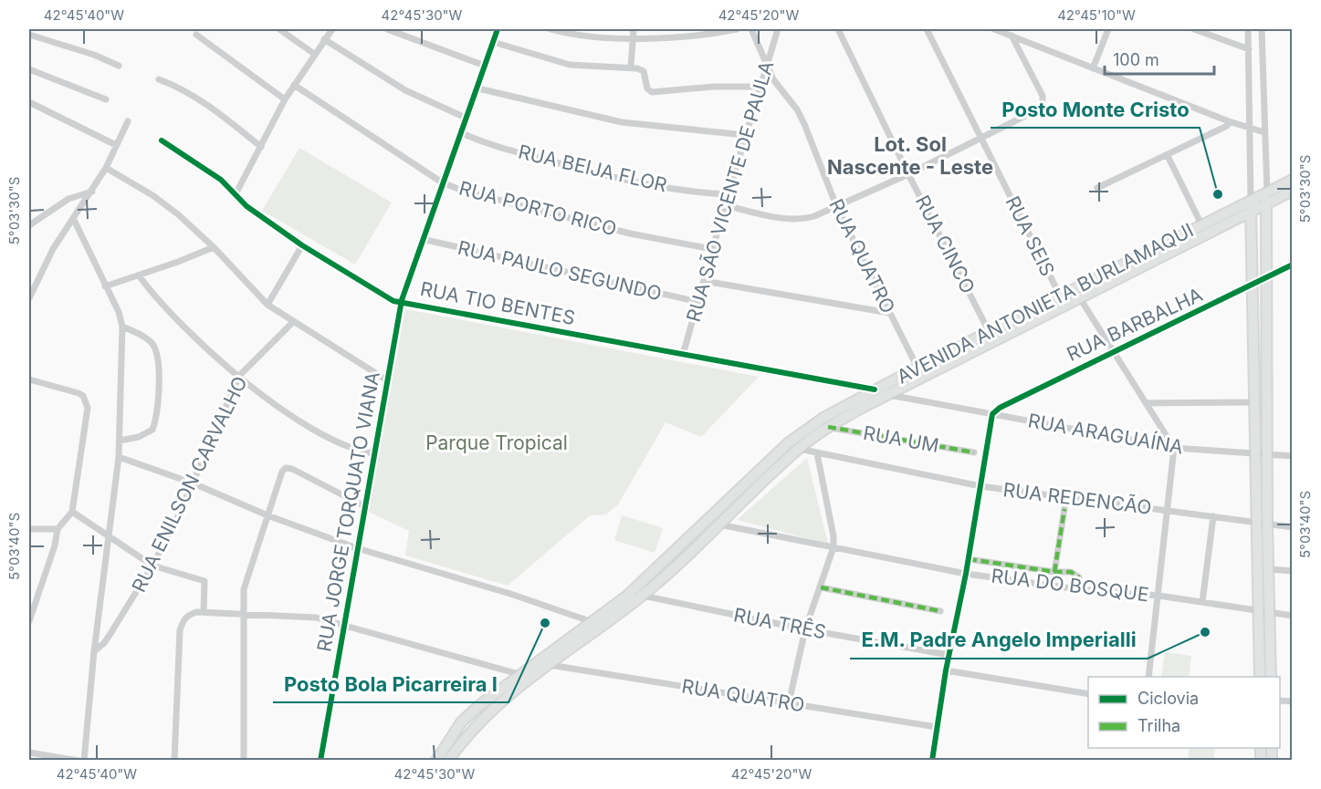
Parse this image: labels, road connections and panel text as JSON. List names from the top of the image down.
{
  "streets": {
    "main road": ["AVENIDA ANTONIETA BURLAMAQUI"],
    "street": [
      "RUA BEIJA FLOR",
      "RUA SÃO VICENTE DE PAULA",
      "RUA PORTO RICO",
      "RUA SEIS",
      "RUA CINCO",
      "RUA QUATRO",
      "RUA PAULO SEGUNDO",
      "RUA TIO BENTES",
      "RUA BARBALHA",
      "RUA ARAGUAÍNA",
      "RUA UM",
      "RUA ENILSON CARVALHO",
      "RUA REDENCÃO",
      "RUA JORGE TORQUATO VIANA",
      "RUA DO BOSQUE",
      "RUA TRÊS"
    ]
  },
  "crossings": [
    ["RUA BEIJA FLOR", "RUA SÃO VICENTE DE PAULA"],
    ["RUA BEIJA FLOR", "RUA JORGE TORQUATO VIANA"],
    ["RUA SÃO VICENTE DE PAULA", "RUA PORTO RICO"],
    ["RUA SÃO VICENTE DE PAULA", "RUA QUATRO"],
    ["RUA SÃO VICENTE DE PAULA", "RUA PAULO SEGUNDO"],
    ["RUA SÃO VICENTE DE PAULA", "RUA TIO BENTES"],
    ["RUA PORTO RICO", "RUA JORGE TORQUATO VIANA"],
    ["RUA SEIS", "AVENIDA ANTONIETA BURLAMAQUI"],
    ["RUA CINCO", "AVENIDA ANTONIETA BURLAMAQUI"],
    ["RUA QUATRO", "AVENIDA ANTONIETA BURLAMAQUI"],
    ["RUA PAULO SEGUNDO", "RUA JORGE TORQUATO VIANA"],
    ["RUA TIO BENTES", "AVENIDA ANTONIETA BURLAMAQUI"],
    ["RUA TIO BENTES", "RUA JORGE TORQUATO VIANA"],
    ["AVENIDA ANTONIETA BURLAMAQUI", "RUA ARAGUAÍNA"],
    ["AVENIDA ANTONIETA BURLAMAQUI", "RUA UM"],
    ["AVENIDA ANTONIETA BURLAMAQUI", "RUA REDENCÃO"],
    ["AVENIDA ANTONIETA BURLAMAQUI", "RUA DO BOSQUE"],
    ["AVENIDA ANTONIETA BURLAMAQUI", "RUA TRÊS"],
    ["RUA BARBALHA", "RUA ARAGUAÍNA"]
  ],
  "districts": ["Lot. Sol Nascente - Leste"],
  "parks": ["Parque Tropical"],
  "places": ["Posto Monte Cristo", "Posto Bola Picarreira I", "E.M. Padre Angelo Imperialli"],
  "legend": ["Ciclovia", "Trilha"],
  "scale_bar": "100 m",
  "coordinates": [
    "42°45'40\"W",
    "42°45'30\"W",
    "42°45'20\"W",
    "42°45'10\"W",
    "5°03'30\"S",
    "5°03'40\"S"
  ]
}
